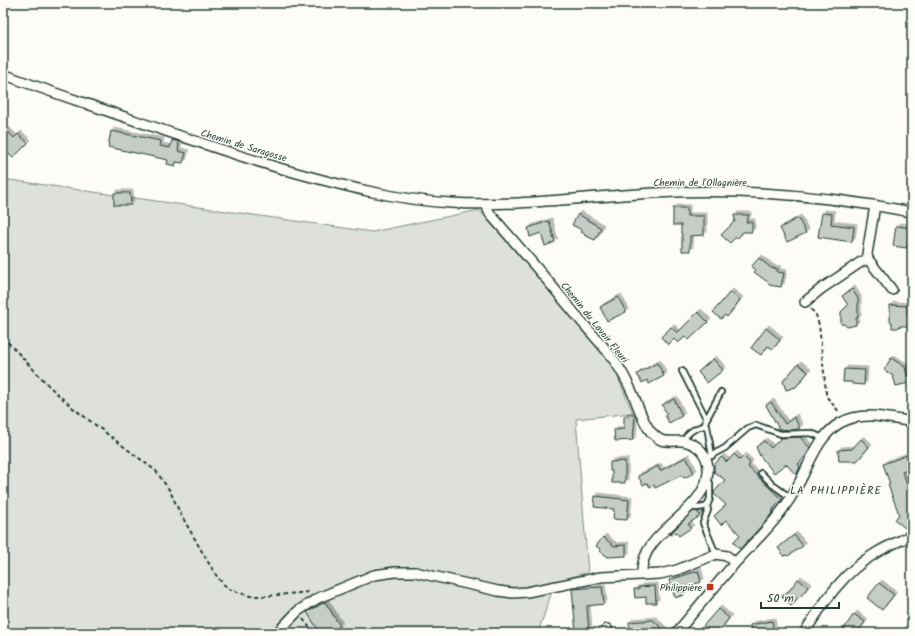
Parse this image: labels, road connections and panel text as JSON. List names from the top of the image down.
{
  "streets": {
    "street": ["Chemin de Saragosse", "Chemin de l'Ollagnière", "Chemin du Lavoir Fleuri"]
  },
  "crossings": [
    ["Chemin de Saragosse", "Chemin de l'Ollagnière"],
    ["Chemin de Saragosse", "Chemin du Lavoir Fleuri"],
    ["Chemin de l'Ollagnière", "Chemin du Lavoir Fleuri"]
  ],
  "districts": ["LA PHILIPPIÈRE"],
  "places": {
    "transit": ["Philippière"]
  },
  "scale_bar": "50 m"
}
